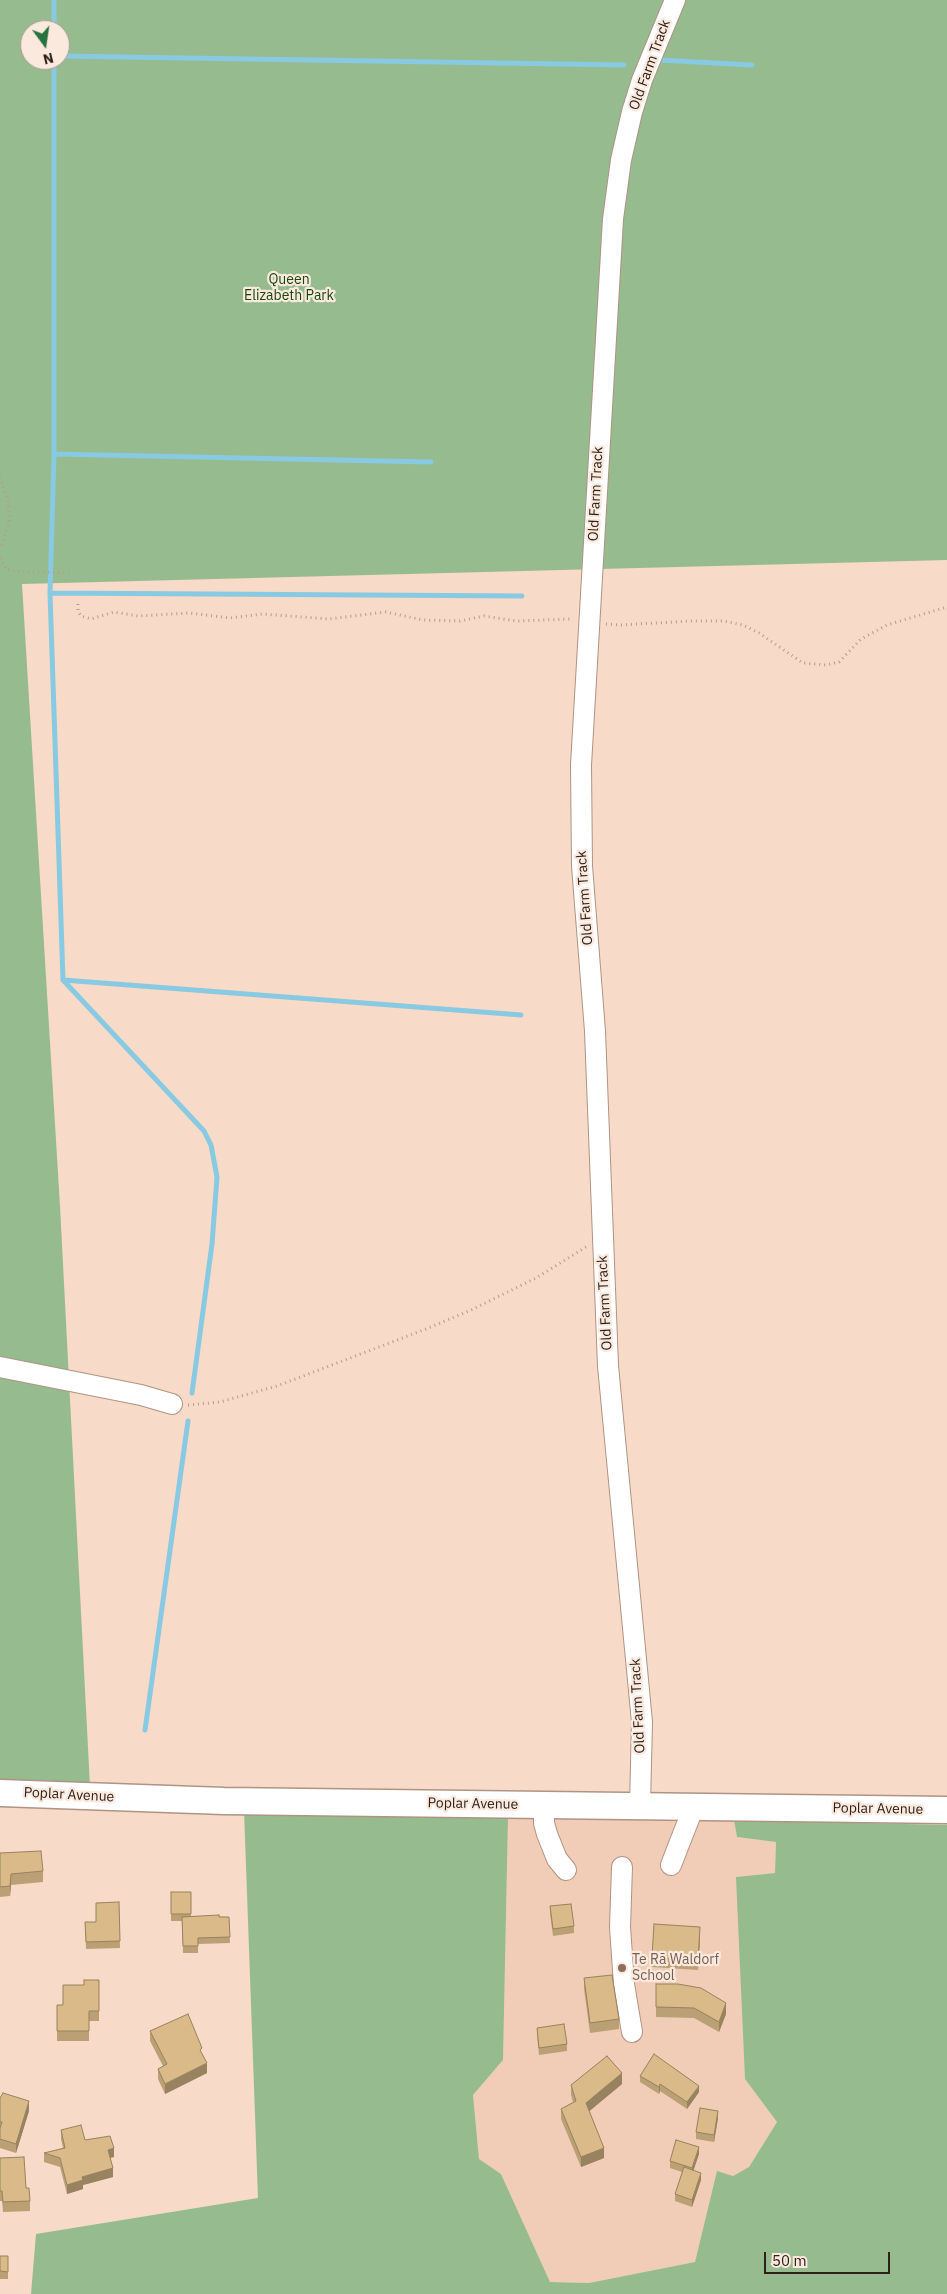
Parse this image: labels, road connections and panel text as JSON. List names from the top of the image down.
{
  "streets": {
    "main road": ["Poplar Avenue"],
    "street": ["Old Farm Track"]
  },
  "crossings": [
    ["Old Farm Track", "Poplar Avenue"]
  ],
  "parks": ["Queen Elizabeth Park"],
  "places": ["Te Rā Waldorf School"],
  "scale_bar": "50 m",
  "north": "bottom"
}
